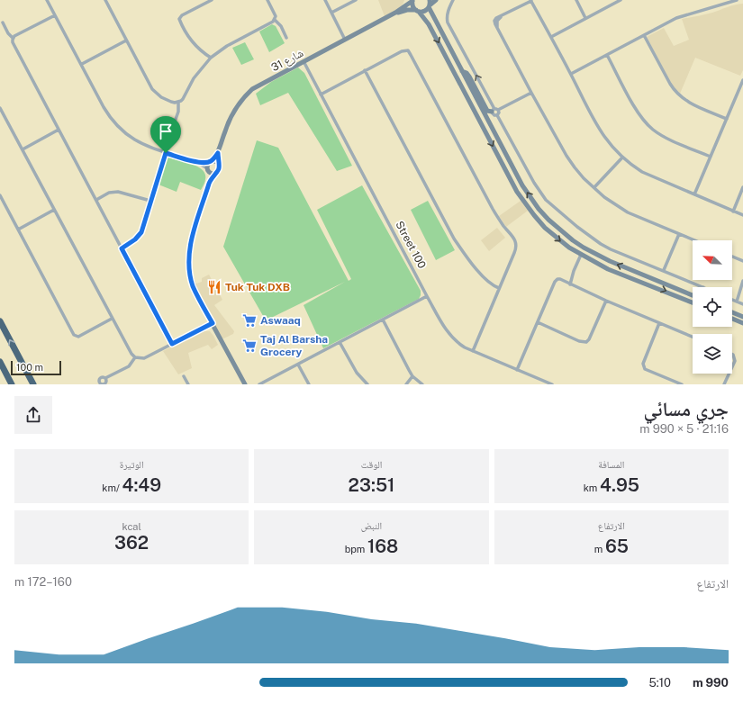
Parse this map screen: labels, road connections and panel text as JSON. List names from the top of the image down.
{
  "streets": {
    "main road": ["شارع 31"],
    "street": ["Street 100"]
  },
  "crossings": [
    ["شارع 31", "Street 100"]
  ],
  "places": {
    "restaurant": ["Tuk Tuk DXB"],
    "supermarket": ["Aswaaq", "Taj Al Barsha Grocery"]
  },
  "scale_bar": "100 m",
  "north": "top left",
  "page": {
    "scale": "100 m",
    "heading": ["جري مسائي", "21:16 · 5 × 990 m"],
    "stats": [
      ["المسافة", "4.95 km"],
      ["الوقت", "23:51"],
      ["الوتيرة", "4:49 /km"],
      ["الارتفاع", "65 m"],
      ["النبض", "168 bpm"],
      ["kcal", "362"]
    ],
    "chart": ["الارتفاع", "160–172 m"],
    "list": [
      {
        "name": "990 m",
        "note": "5:10"
      }
    ]
  }
}
